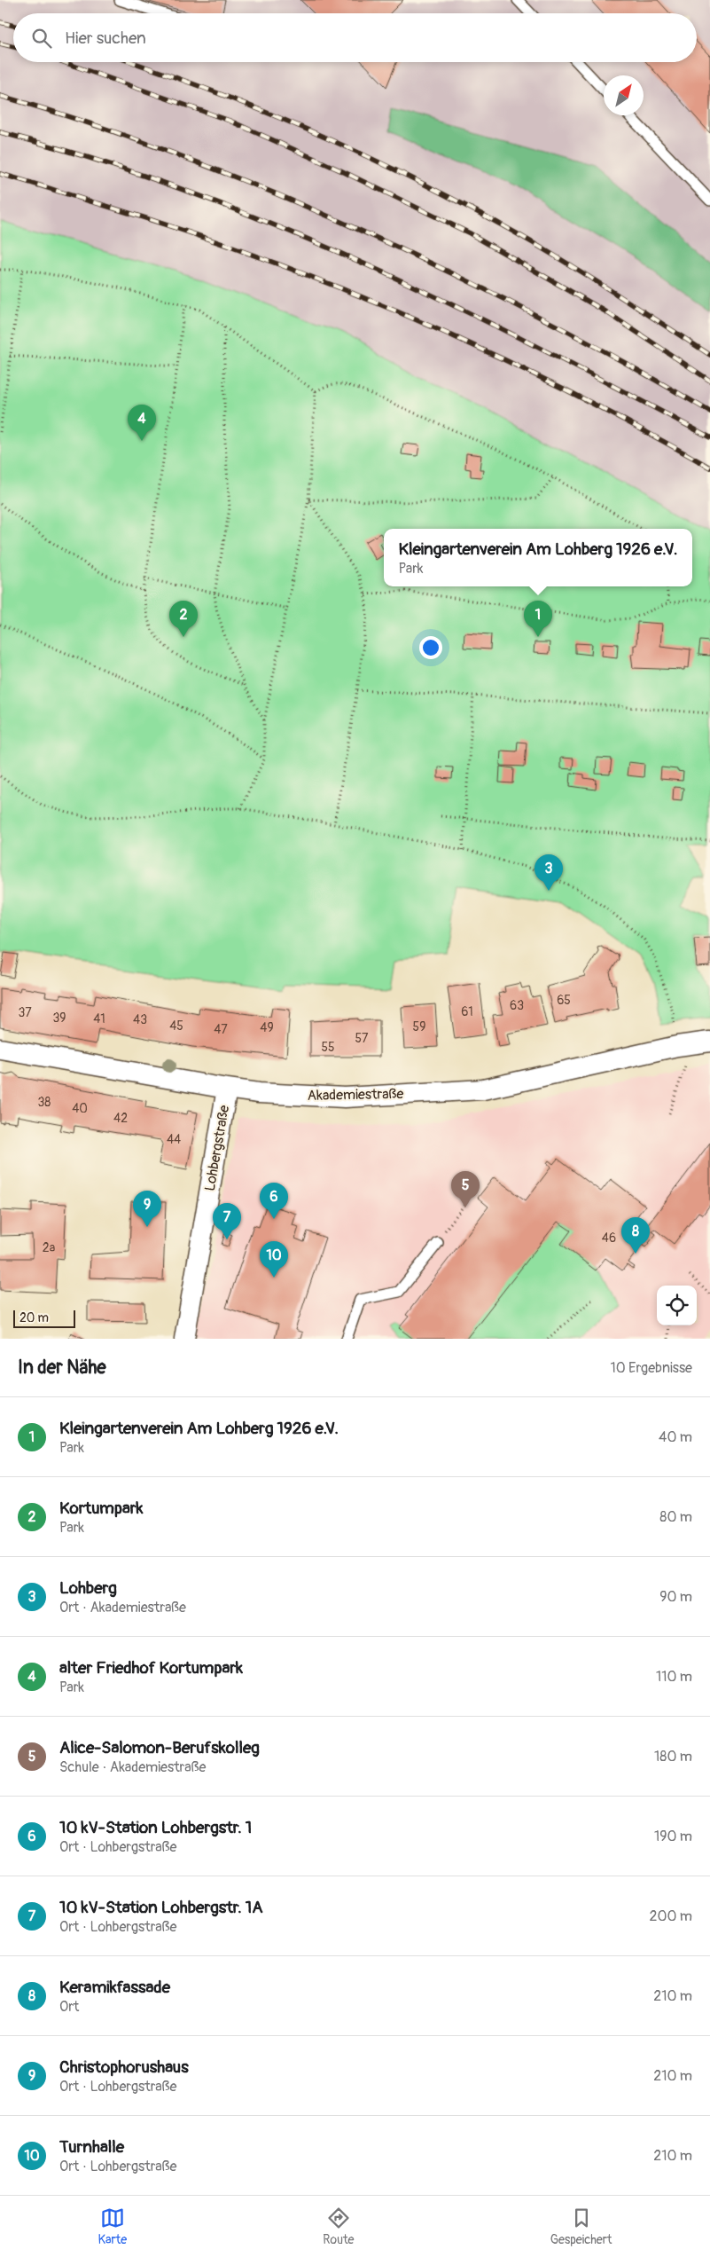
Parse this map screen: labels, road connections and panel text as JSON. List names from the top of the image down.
{
  "streets": {
    "street": ["Akademiestraße", "Lohbergstraße"]
  },
  "crossings": [
    ["Akademiestraße", "Lohbergstraße"]
  ],
  "house_numbers": [
    "65",
    "63",
    "61",
    "37",
    "39",
    "41",
    "43",
    "45",
    "59",
    "49",
    "47",
    "57",
    "55",
    "38",
    "40",
    "42",
    "44",
    "46",
    "2a"
  ],
  "scale_bar": "20 m",
  "north": "top right",
  "page": {
    "search": "Hier suchen",
    "pins": [
      "4",
      "1",
      "2",
      "3",
      "5",
      "6",
      "9",
      "7",
      "8",
      "10"
    ],
    "popup": ["Kleingartenverein Am Lohberg 1926 e.V.", "Park"],
    "scale": "20 m",
    "heading": ["In der Nähe", "10 Ergebnisse"],
    "list": [
      {
        "mark": "1",
        "name": "Kleingartenverein Am Lohberg 1926 e.V.",
        "note": "Park",
        "value": "40 m"
      },
      {
        "mark": "2",
        "name": "Kortumpark",
        "note": "Park",
        "value": "80 m"
      },
      {
        "mark": "3",
        "name": "Lohberg",
        "note": "Ort · Akademiestraße",
        "value": "90 m"
      },
      {
        "mark": "4",
        "name": "alter Friedhof Kortumpark",
        "note": "Park",
        "value": "110 m"
      },
      {
        "mark": "5",
        "name": "Alice-Salomon-Berufskolleg",
        "note": "Schule · Akademiestraße",
        "value": "180 m"
      },
      {
        "mark": "6",
        "name": "10 kV-Station Lohbergstr. 1",
        "note": "Ort · Lohbergstraße",
        "value": "190 m"
      },
      {
        "mark": "7",
        "name": "10 kV-Station Lohbergstr. 1A",
        "note": "Ort · Lohbergstraße",
        "value": "200 m"
      },
      {
        "mark": "8",
        "name": "Keramikfassade",
        "note": "Ort",
        "value": "210 m"
      },
      {
        "mark": "9",
        "name": "Christophorushaus",
        "note": "Ort · Lohbergstraße",
        "value": "210 m"
      },
      {
        "mark": "10",
        "name": "Turnhalle",
        "note": "Ort · Lohbergstraße",
        "value": "210 m"
      }
    ],
    "nav": ["Karte", "Route", "Gespeichert"]
  }
}
